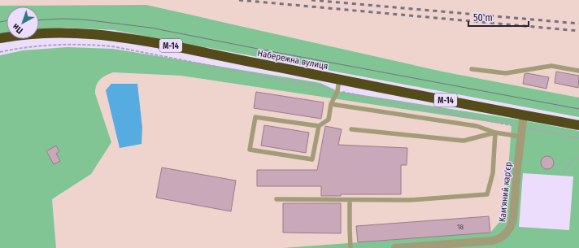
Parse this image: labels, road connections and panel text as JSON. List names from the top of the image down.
{
  "streets": {
    "highway": ["М-14", "Набережна вулиця"],
    "street": ["Кам'яний кар'єр"]
  },
  "crossings": [
    ["Набережна вулиця", "Кам'яний кар'єр"]
  ],
  "house_numbers": ["18"],
  "scale_bar": "50 m",
  "north": "bottom left"
}
